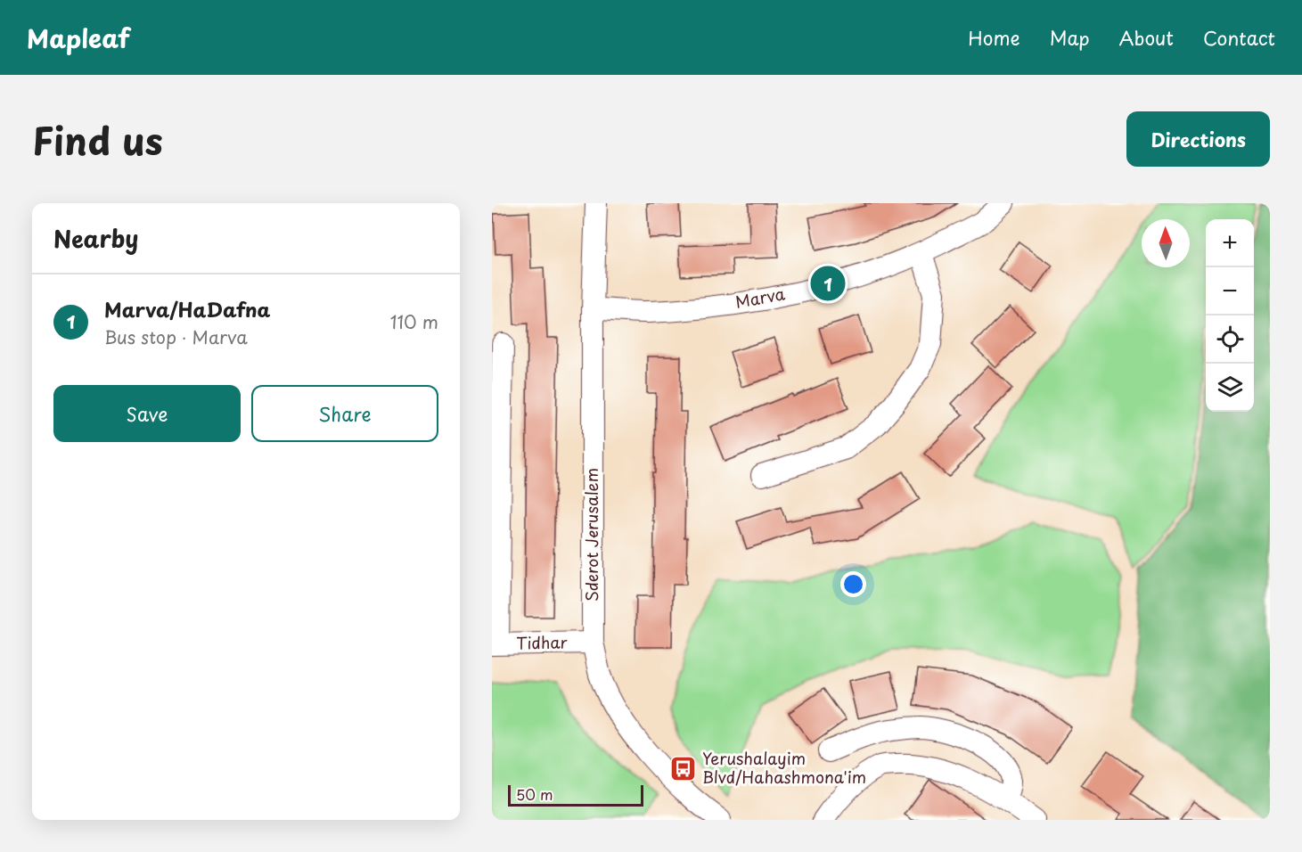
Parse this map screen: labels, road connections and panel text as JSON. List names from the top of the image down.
{
  "streets": {
    "street": ["Marva", "Sderot Jerusalem", "Tidhar"]
  },
  "crossings": [
    ["Marva", "Sderot Jerusalem"],
    ["Sderot Jerusalem", "Tidhar"]
  ],
  "places": {
    "bus stop": ["Yerushalayim Blvd/Hahashmona'im"]
  },
  "scale_bar": "50 m",
  "north": "top",
  "page": {
    "header": "Mapleaf",
    "nav": [
      "Home",
      "Map",
      "About",
      "Contact"
    ],
    "title": "Find us",
    "buttons": [
      "Directions",
      ["Save", "Share"]
    ],
    "heading": "Nearby",
    "map_buttons": ["+", "−"],
    "pins": "1",
    "list": [
      {
        "mark": "1",
        "name": "Marva/HaDafna",
        "note": "Bus stop · Marva",
        "value": "110 m"
      }
    ],
    "scale": "50 m"
  }
}
